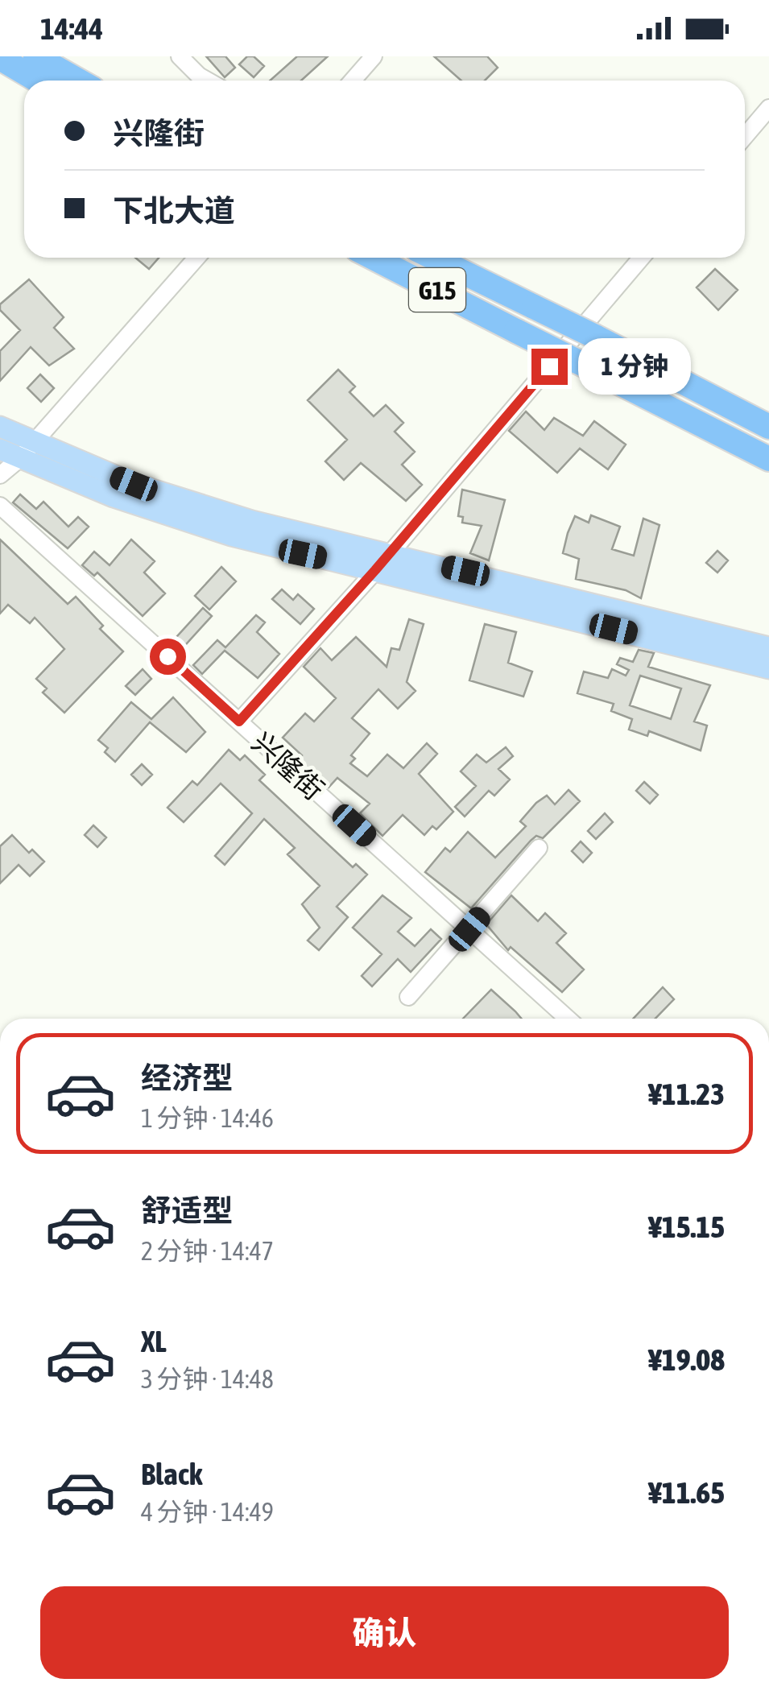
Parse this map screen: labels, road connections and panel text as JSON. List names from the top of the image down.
{
  "streets": {
    "highway": ["G15"],
    "street": ["兴隆街"]
  },
  "page": {
    "status": "14:44",
    "banner": ["兴隆街", "下北大道"],
    "bubble": "1 分钟",
    "list": [
      {
        "name": "经济型",
        "note": "1 分钟 · 14:46",
        "value": "¥11.23"
      },
      {
        "name": "舒适型",
        "note": "2 分钟 · 14:47",
        "value": "¥15.15"
      },
      {
        "name": "XL",
        "note": "3 分钟 · 14:48",
        "value": "¥19.08"
      },
      {
        "name": "Black",
        "note": "4 分钟 · 14:49",
        "value": "¥11.65"
      }
    ],
    "buttons": "确认"
  }
}
